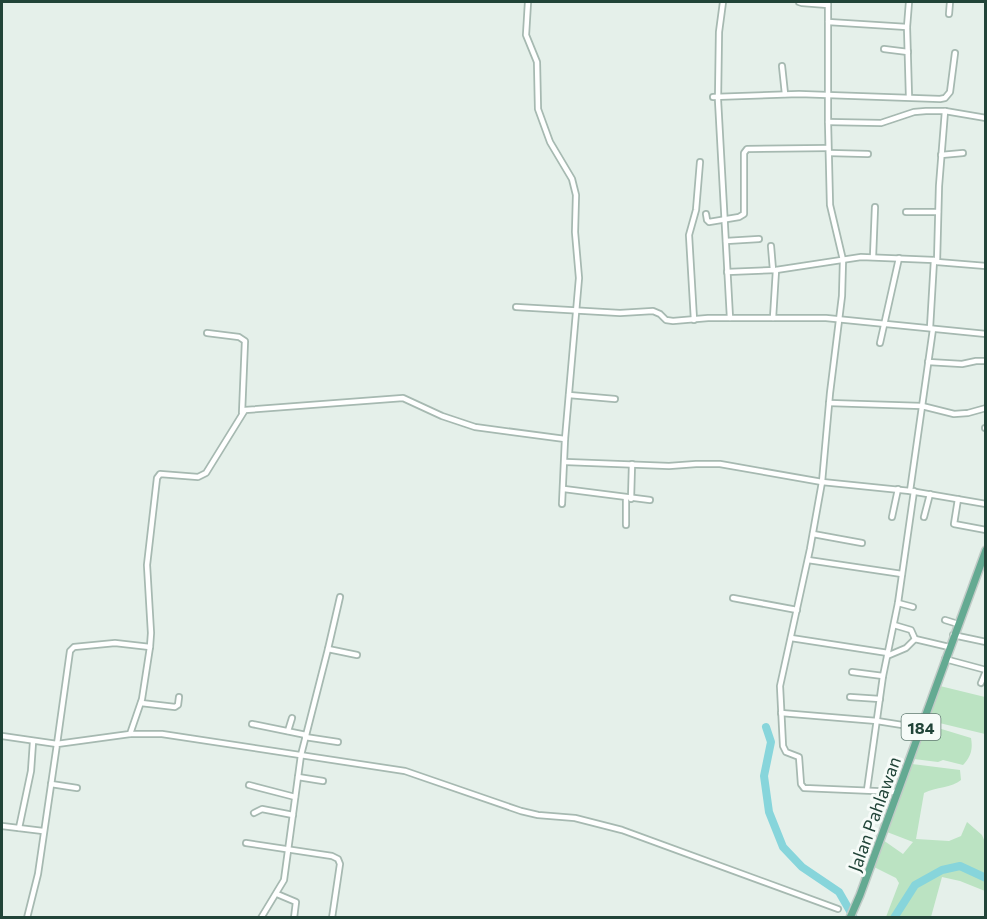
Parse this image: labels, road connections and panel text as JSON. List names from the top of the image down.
{
  "streets": {
    "main road": ["184", "Jalan Pahlawan"]
  }
}
